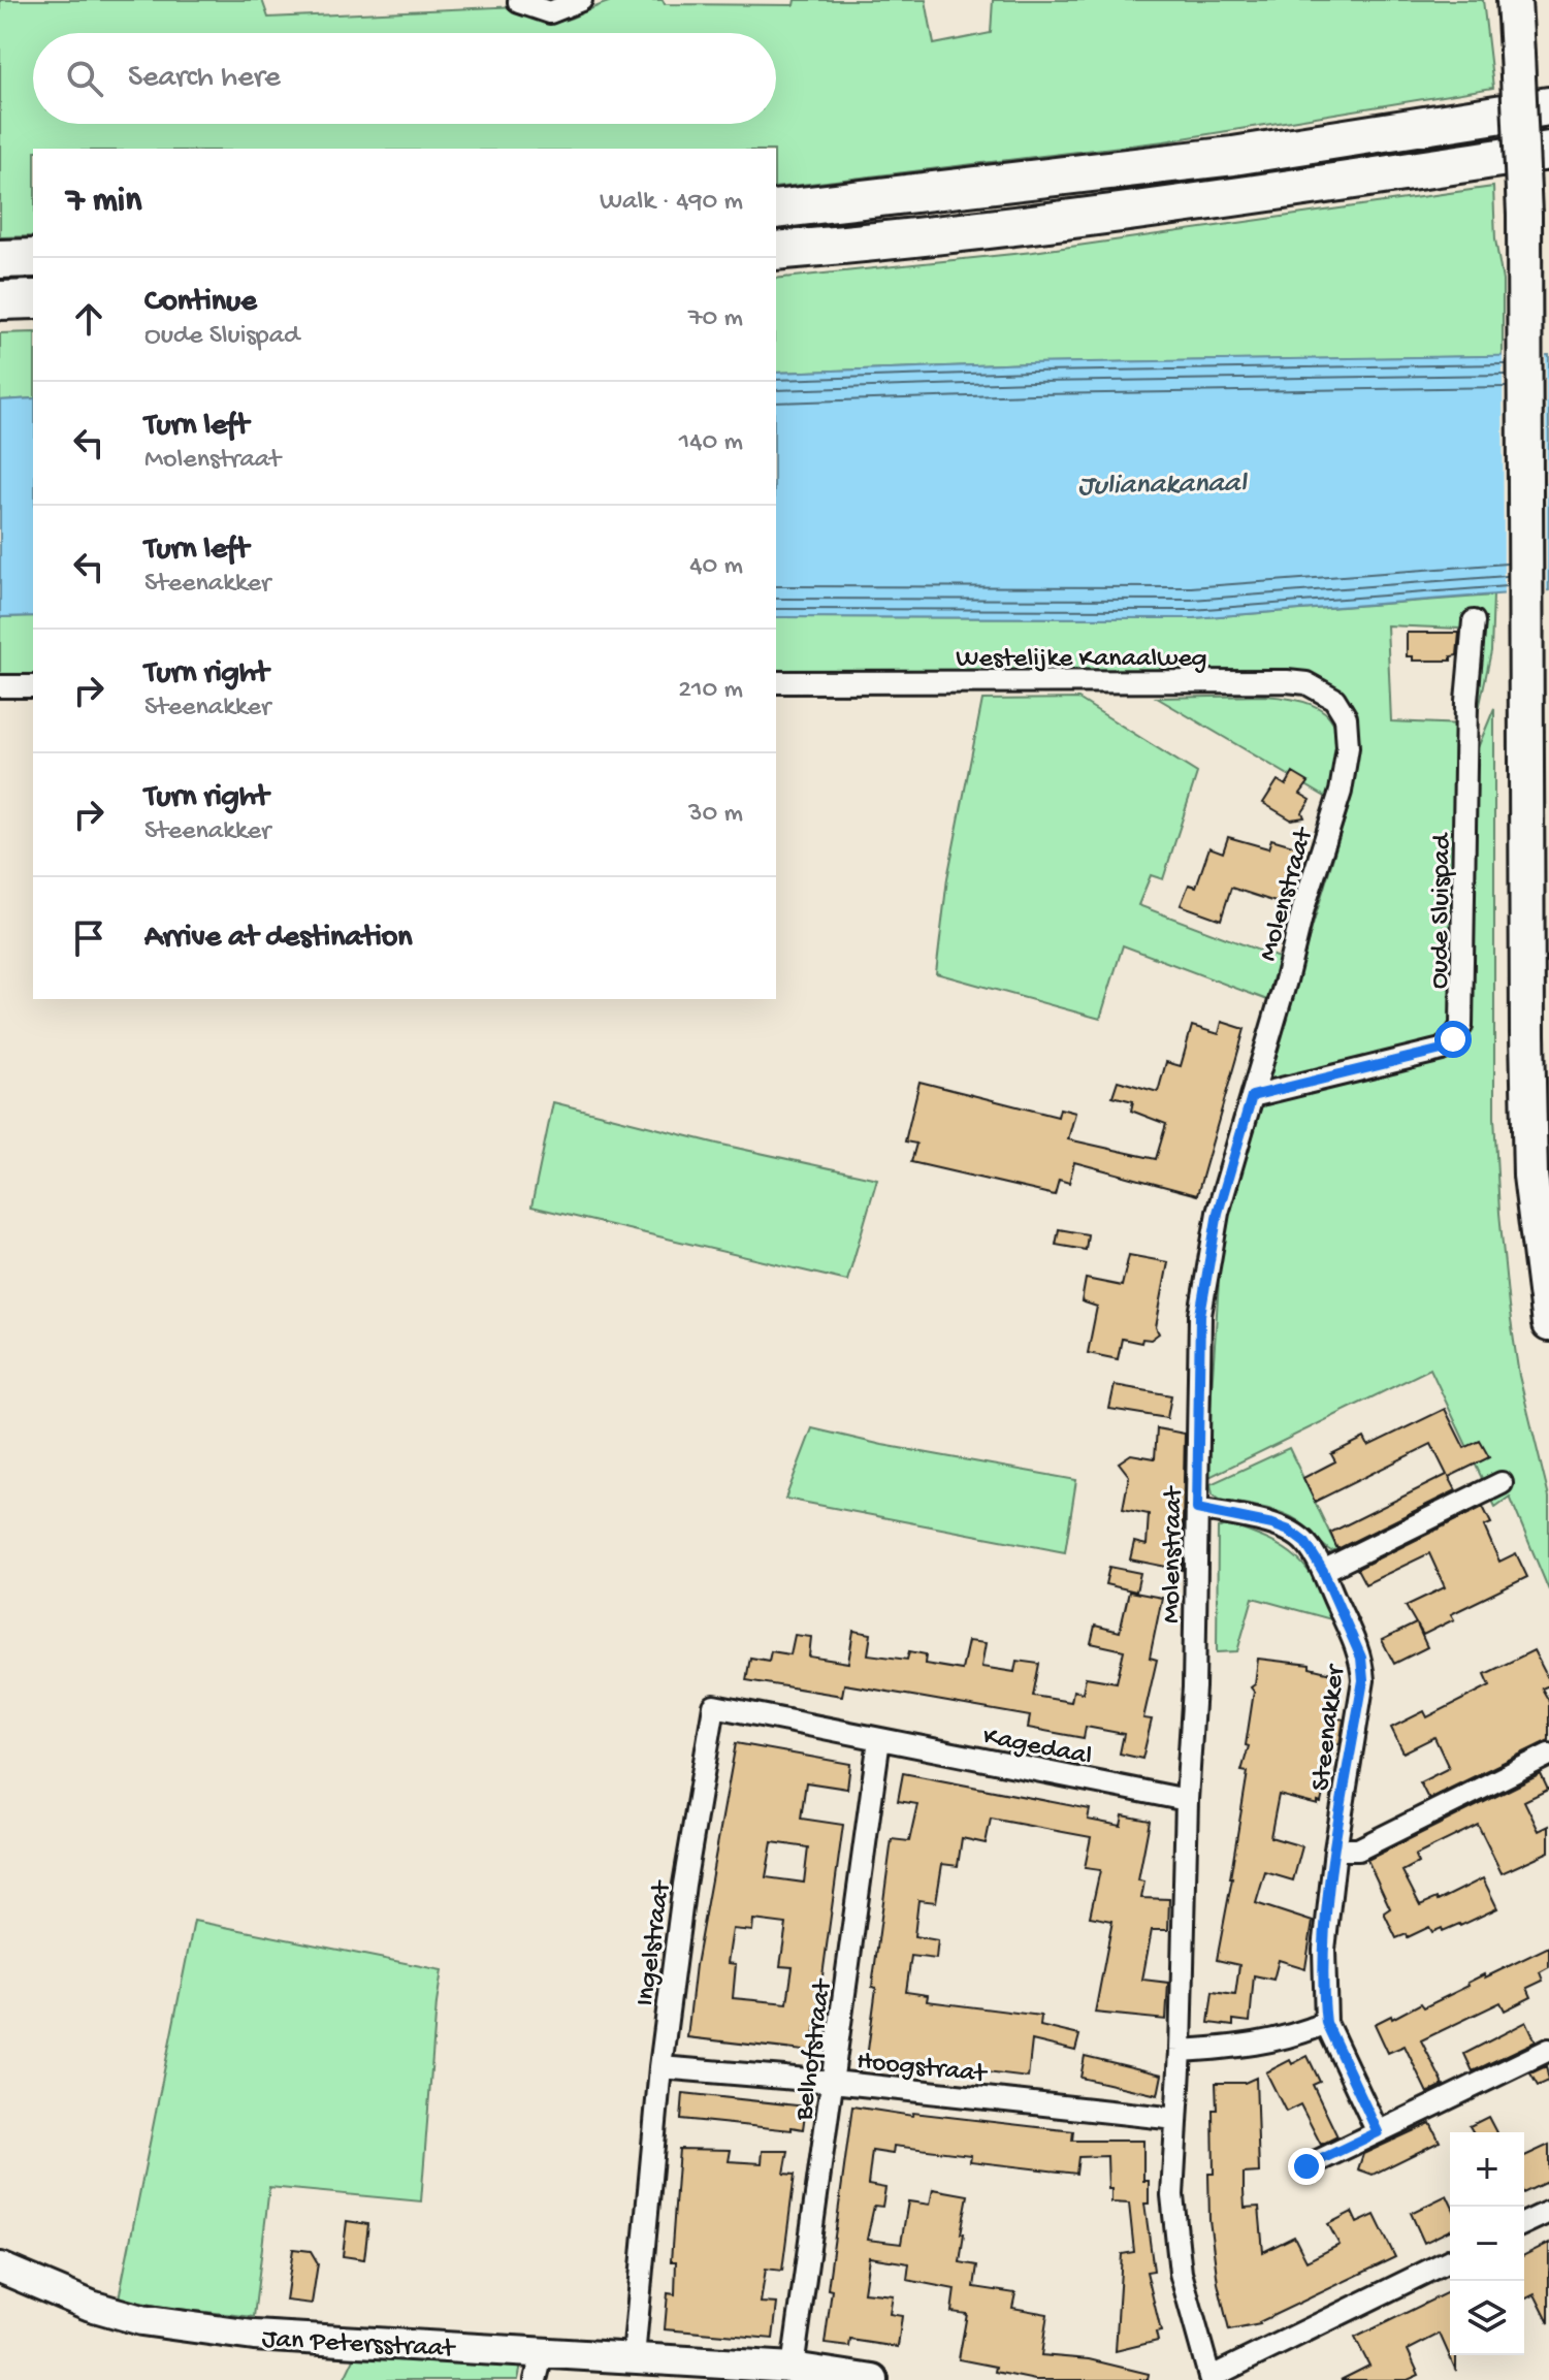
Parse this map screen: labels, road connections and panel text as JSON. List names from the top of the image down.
{
  "streets": {
    "street": [
      "Westelijke Kanaalweg",
      "Molenstraat",
      "Oude Sluispad",
      "Steenakker",
      "Kagedaal",
      "Ingelstraat",
      "Belhofstraat",
      "Hoogstraat",
      "Jan Petersstraat"
    ]
  },
  "crossings": [
    ["Westelijke Kanaalweg", "Molenstraat"],
    ["Molenstraat", "Oude Sluispad"],
    ["Molenstraat", "Steenakker"],
    ["Molenstraat", "Kagedaal"],
    ["Molenstraat", "Hoogstraat"],
    ["Kagedaal", "Ingelstraat"],
    ["Kagedaal", "Belhofstraat"],
    ["Ingelstraat", "Belhofstraat"],
    ["Ingelstraat", "Hoogstraat"],
    ["Ingelstraat", "Jan Petersstraat"],
    ["Belhofstraat", "Hoogstraat"],
    ["Belhofstraat", "Jan Petersstraat"]
  ],
  "water": ["Julianakanaal"],
  "page": {
    "search": "Search here",
    "heading": ["7 min", "Walk · 490 m"],
    "list": [
      ["Continue", "Oude Sluispad", "70 m"],
      ["Turn left", "Molenstraat", "140 m"],
      ["Turn left", "Steenakker", "40 m"],
      ["Turn right", "Steenakker", "210 m"],
      ["Turn right", "Steenakker", "30 m"],
      "Arrive at destination"
    ],
    "map_buttons": ["+", "−"]
  }
}
